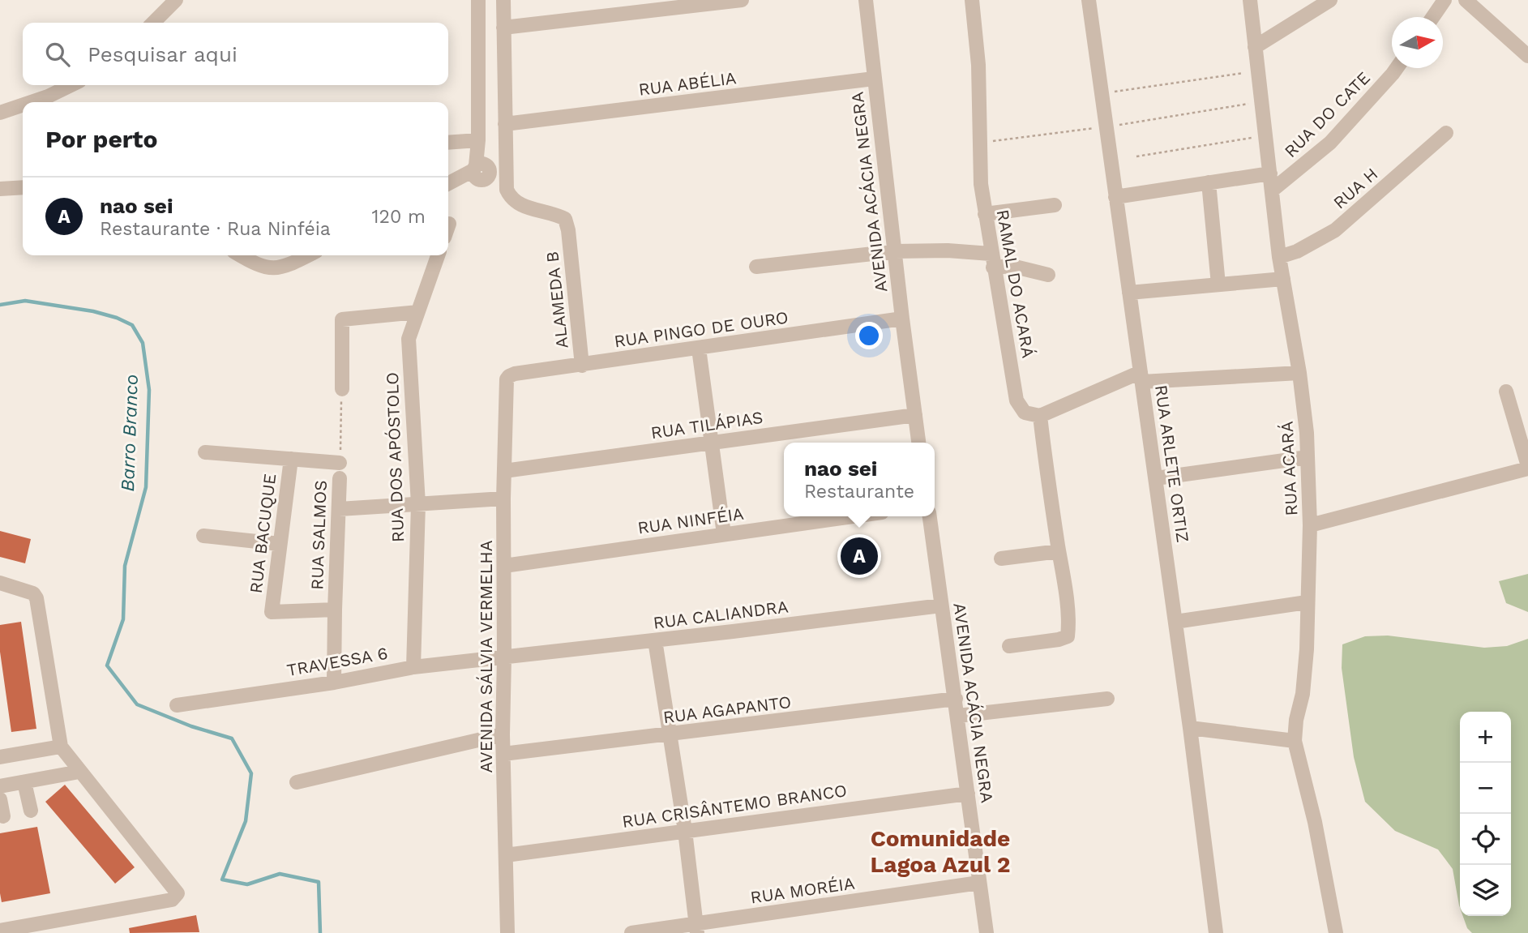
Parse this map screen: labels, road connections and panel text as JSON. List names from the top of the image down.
{
  "streets": {
    "street": [
      "RUA ABÉLIA",
      "RUA DO CATE",
      "RUA H",
      "AVENIDA ACÁCIA NEGRA",
      "RAMAL DO ACARÁ",
      "ALAMEDA B",
      "RUA PINGO DE OURO",
      "RUA TILÁPIAS",
      "RUA DOS APÓSTOLO",
      "RUA ARLETE ORTIZ",
      "RUA ACARÁ",
      "RUA NINFÉIA",
      "RUA BACUQUE",
      "RUA SALMOS",
      "RUA CALIANDRA",
      "AVENIDA SÁLVIA VERMELHA",
      "TRAVESSA 6",
      "RUA AGAPANTO",
      "RUA CRISÂNTEMO BRANCO",
      "RUA MORÉIA"
    ]
  },
  "crossings": [
    ["RUA ABÉLIA", "AVENIDA ACÁCIA NEGRA"],
    ["RUA ABÉLIA", "ALAMEDA B"],
    ["RUA DO CATE", "RUA ARLETE ORTIZ"],
    ["RUA DO CATE", "RUA ACARÁ"],
    ["RUA H", "RUA ACARÁ"],
    ["AVENIDA ACÁCIA NEGRA", "RUA PINGO DE OURO"],
    ["AVENIDA ACÁCIA NEGRA", "RUA TILÁPIAS"],
    ["AVENIDA ACÁCIA NEGRA", "RUA CALIANDRA"],
    ["AVENIDA ACÁCIA NEGRA", "RUA AGAPANTO"],
    ["AVENIDA ACÁCIA NEGRA", "RUA CRISÂNTEMO BRANCO"],
    ["AVENIDA ACÁCIA NEGRA", "RUA MORÉIA"],
    ["ALAMEDA B", "RUA PINGO DE OURO"],
    ["RUA PINGO DE OURO", "AVENIDA SÁLVIA VERMELHA"],
    ["RUA TILÁPIAS", "AVENIDA SÁLVIA VERMELHA"],
    ["RUA DOS APÓSTOLO", "TRAVESSA 6"],
    ["RUA NINFÉIA", "AVENIDA SÁLVIA VERMELHA"],
    ["RUA BACUQUE", "RUA SALMOS"],
    ["RUA SALMOS", "TRAVESSA 6"],
    ["RUA CALIANDRA", "AVENIDA SÁLVIA VERMELHA"],
    ["RUA CALIANDRA", "TRAVESSA 6"],
    ["AVENIDA SÁLVIA VERMELHA", "TRAVESSA 6"],
    ["AVENIDA SÁLVIA VERMELHA", "RUA AGAPANTO"],
    ["AVENIDA SÁLVIA VERMELHA", "RUA CRISÂNTEMO BRANCO"]
  ],
  "districts": ["Comunidade Lagoa Azul 2"],
  "water": ["Barro Branco"],
  "north": "right",
  "page": {
    "search": "Pesquisar aqui",
    "heading": "Por perto",
    "list": [
      {
        "mark": "A",
        "name": "nao sei",
        "note": "Restaurante · Rua Ninféia",
        "value": "120 m"
      }
    ],
    "popup": ["nao sei", "Restaurante"],
    "pins": "A",
    "map_buttons": ["+", "−"]
  }
}
